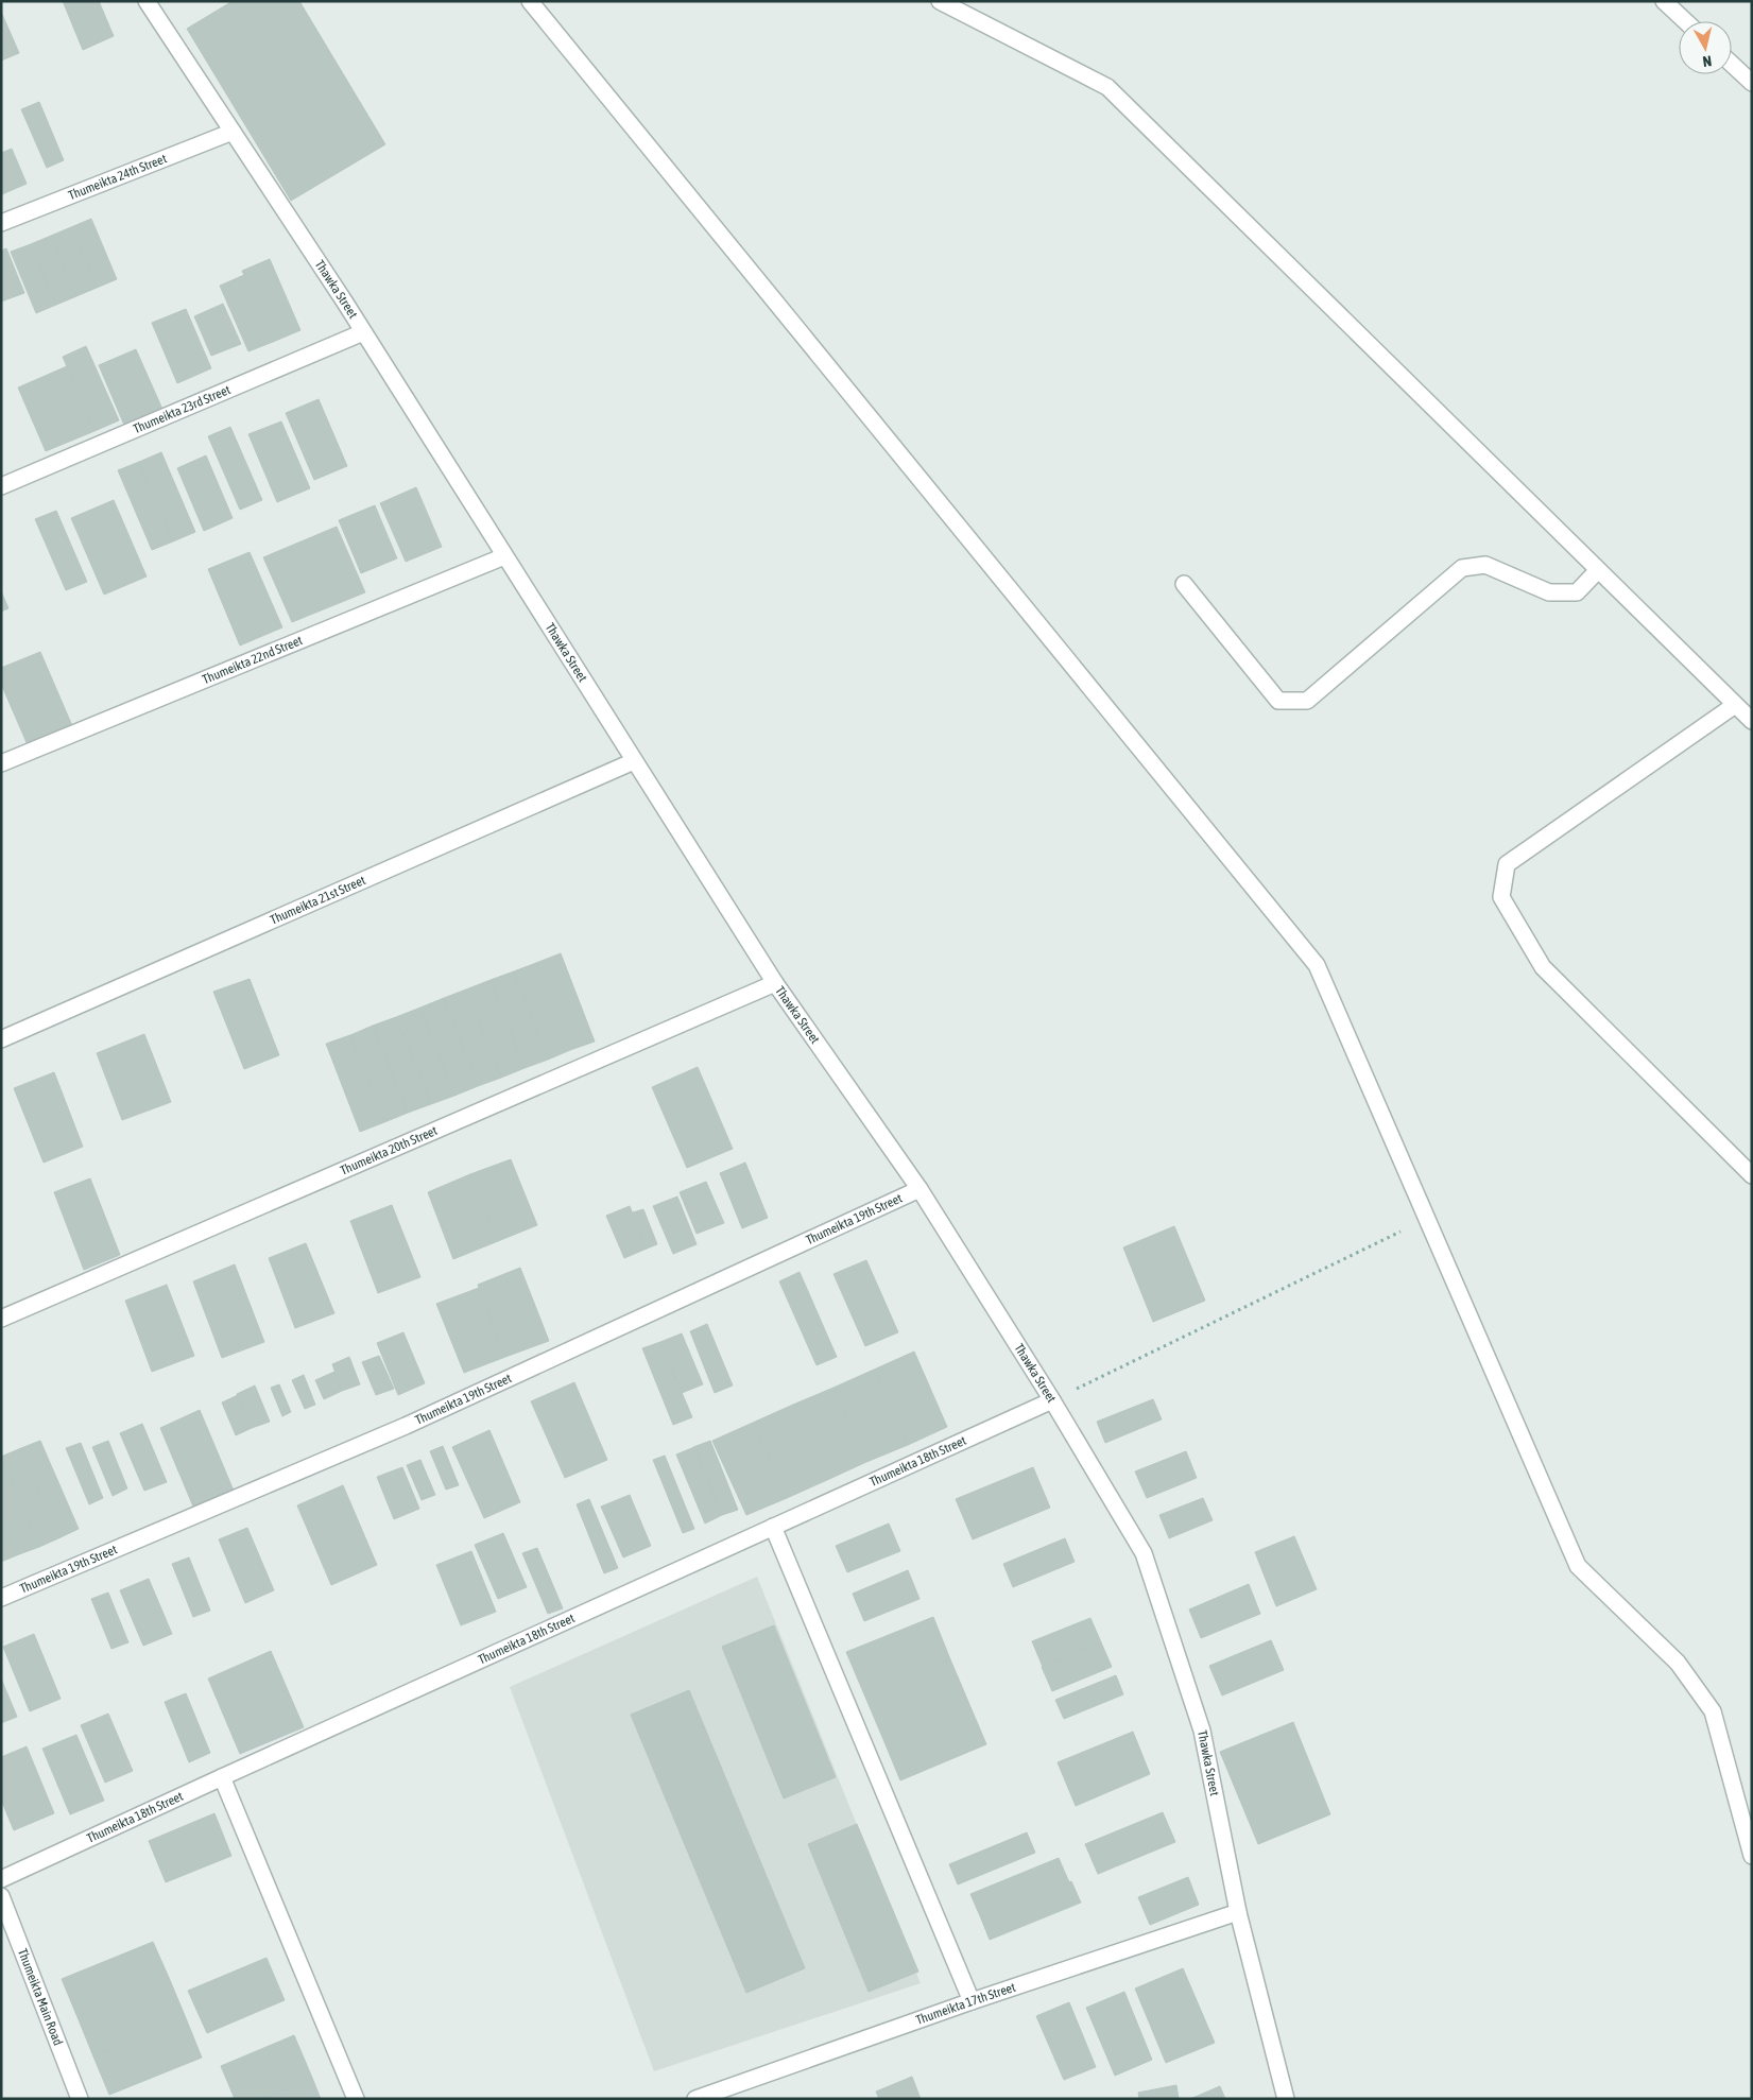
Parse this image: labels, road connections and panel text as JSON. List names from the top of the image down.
{
  "streets": {
    "street": [
      "Thumeikta 24th Street",
      "Thawka Street",
      "Thumeikta 23rd Street",
      "Thumeikta 22nd Street",
      "Thumeikta 21st Street",
      "Thumeikta 20th Street",
      "Thumeikta 19th Street",
      "Thumeikta 18th Street",
      "Thumeikta Main Road",
      "Thumeikta 17th Street"
    ]
  },
  "crossings": [
    ["Thumeikta 24th Street", "Thawka Street"],
    ["Thawka Street", "Thumeikta 23rd Street"],
    ["Thawka Street", "Thumeikta 22nd Street"],
    ["Thawka Street", "Thumeikta 21st Street"],
    ["Thawka Street", "Thumeikta 20th Street"],
    ["Thawka Street", "Thumeikta 19th Street"],
    ["Thawka Street", "Thumeikta 18th Street"],
    ["Thawka Street", "Thumeikta 17th Street"]
  ],
  "north": "bottom"
}
